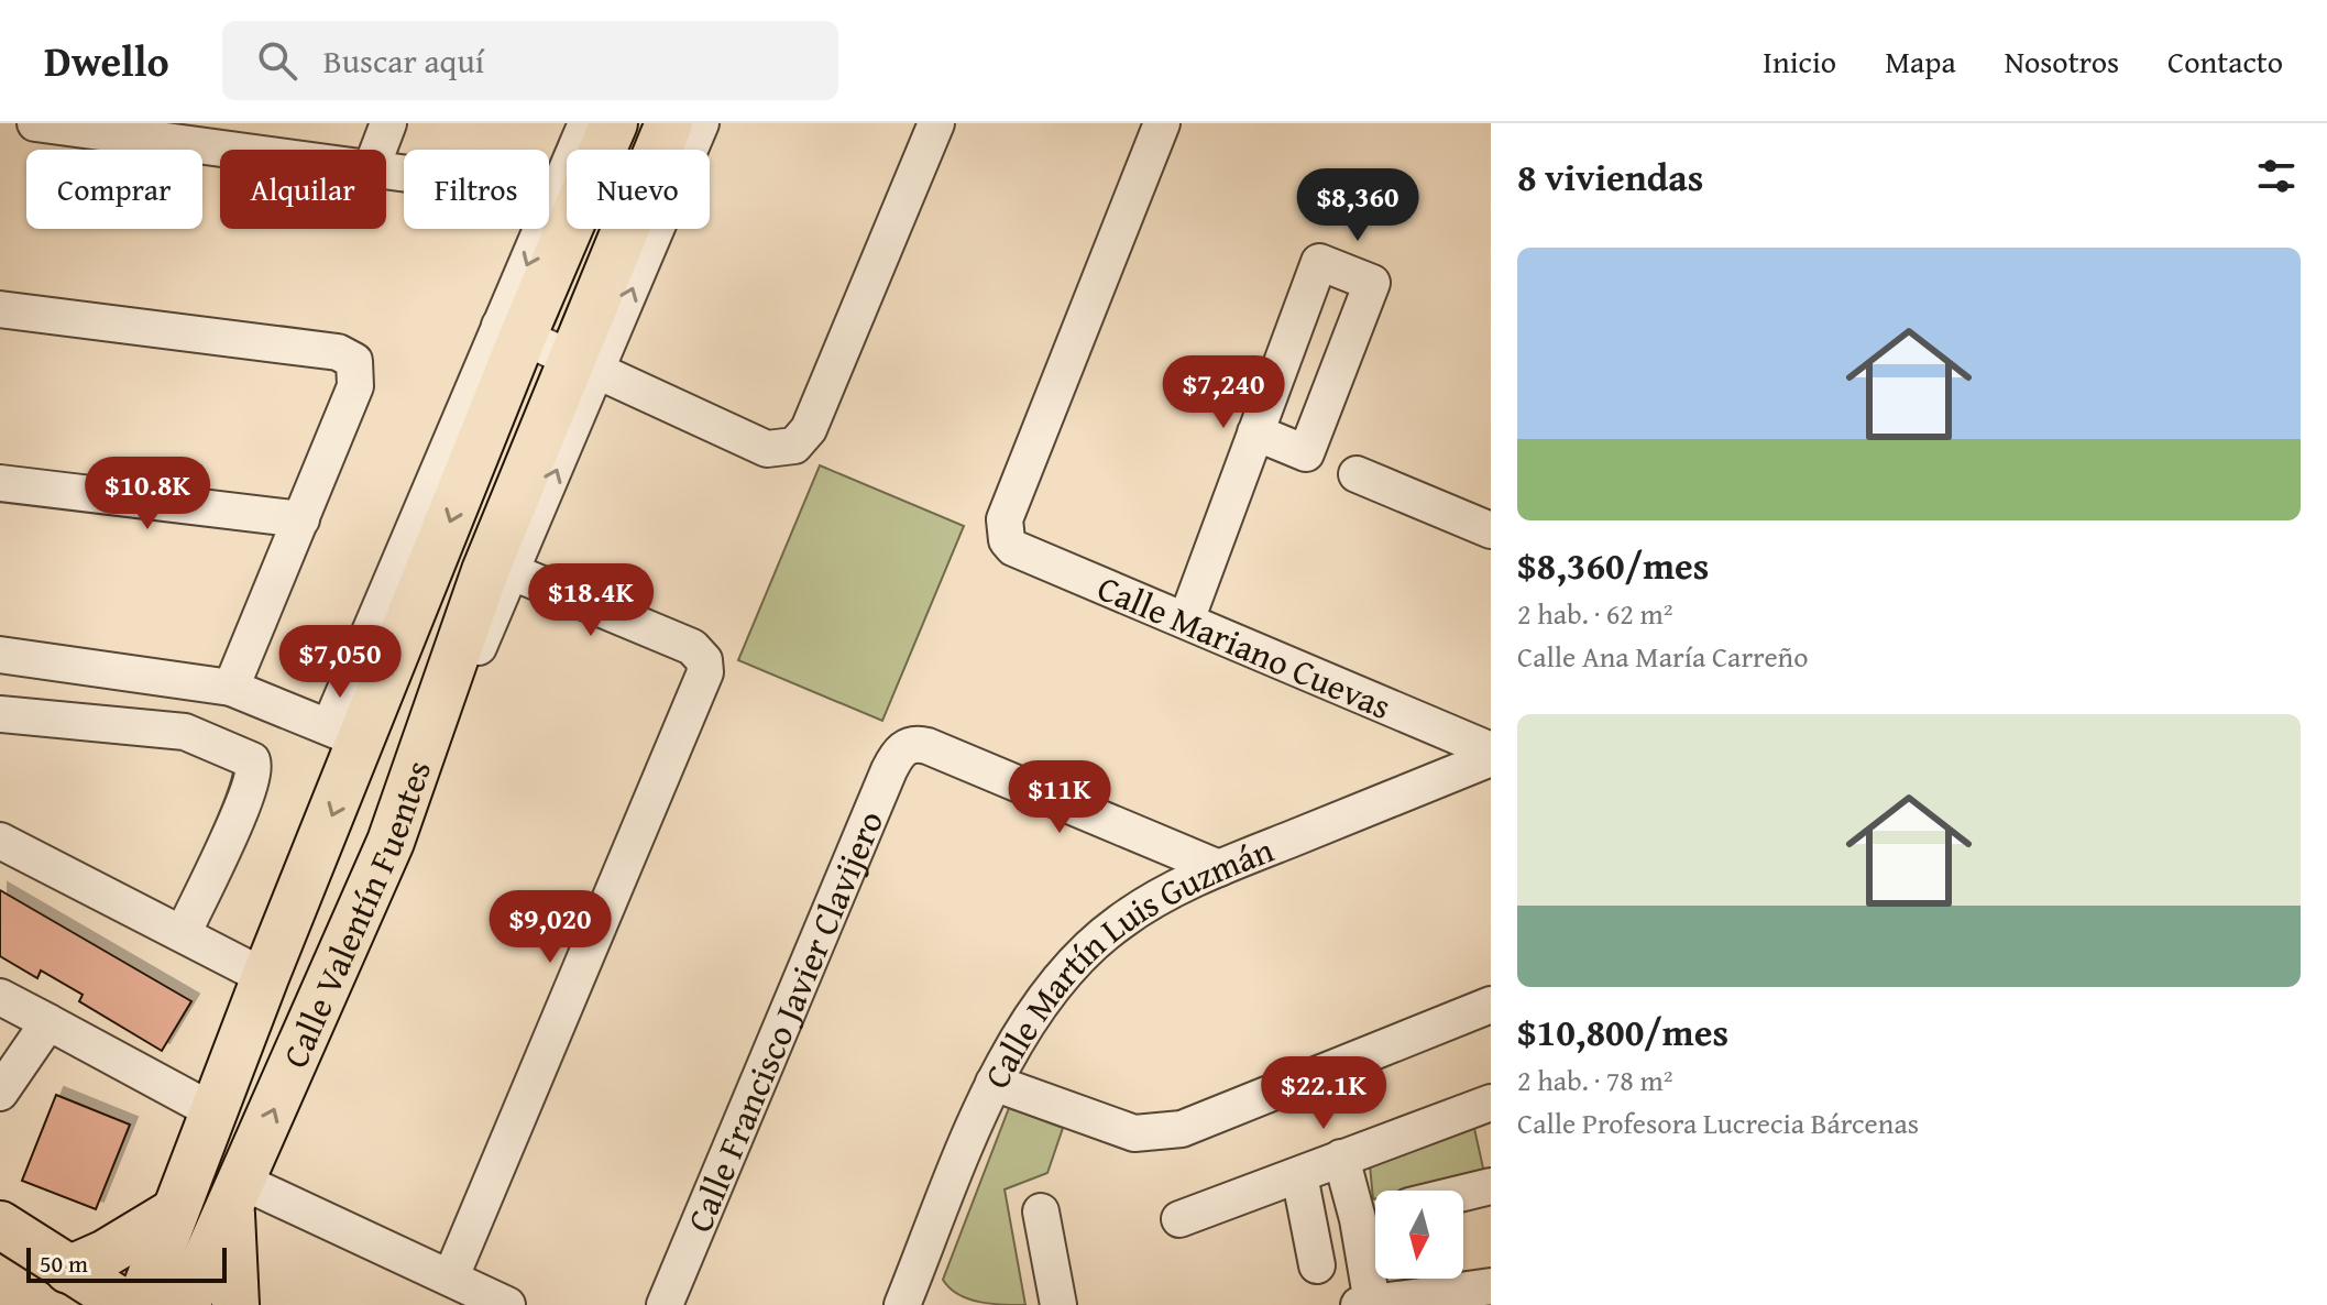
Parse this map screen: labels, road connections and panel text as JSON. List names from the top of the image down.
{
  "streets": {
    "main road": ["Calle Valentín Fuentes"],
    "street": ["Calle Mariano Cuevas", "Calle Martín Luis Guzmán", "Calle Francisco Javier Clavijero"]
  },
  "crossings": [
    ["Calle Martín Luis Guzmán", "Calle Francisco Javier Clavijero"]
  ],
  "scale_bar": "50 m",
  "north": "bottom",
  "page": {
    "header": "Dwello",
    "search": "Buscar aquí",
    "nav": [
      "Inicio",
      "Mapa",
      "Nosotros",
      "Contacto"
    ],
    "heading": "8 viviendas",
    "chip": [
      "Comprar",
      "Alquilar",
      "Filtros",
      "Nuevo"
    ],
    "price": [
      "$8,360",
      "$7,240",
      "$10.8K",
      "$18.4K",
      "$7,050",
      "$11K",
      "$9,020",
      "$22.1K"
    ],
    "list": [
      {
        "name": "$8,360/mes",
        "note": "2 hab. · 62 m² · Calle Ana María Carreño"
      },
      {
        "name": "$10,800/mes",
        "note": "2 hab. · 78 m² · Calle Profesora Lucrecia Bárcenas"
      }
    ],
    "scale": "50 m"
  }
}
